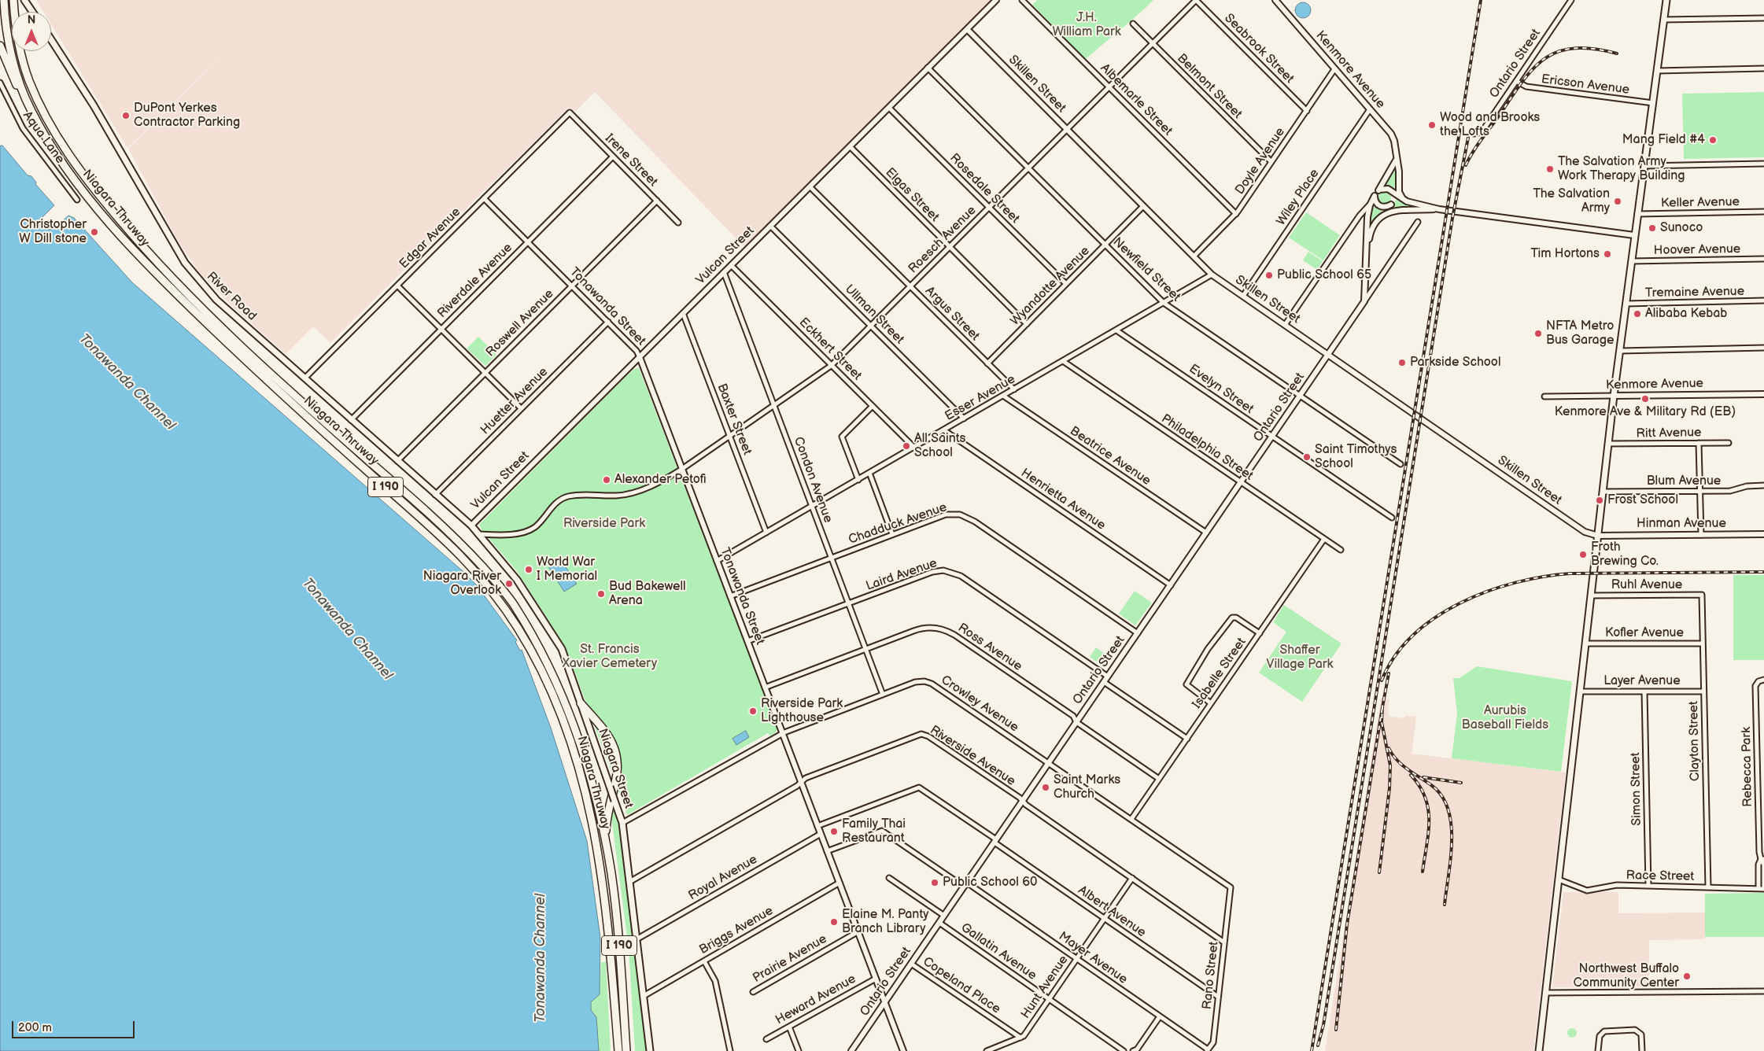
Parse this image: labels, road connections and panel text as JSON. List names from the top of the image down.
{
  "streets": {
    "highway": ["Niagara Thruway", "I 190"],
    "main road": ["River Road", "Niagara Street"],
    "street": [
      "Seabrook Street",
      "Ontario Street",
      "Kenmore Avenue",
      "Skillen Street",
      "Ericson Avenue",
      "Belmont Street",
      "Albemarle Street",
      "Aqua Lane",
      "Irene Street",
      "Doyle Avenue",
      "Rosedale Street",
      "Elgas Street",
      "Wiley Place",
      "Keller Avenue",
      "Edgar Avenue",
      "Roesch Avenue",
      "Hoover Avenue",
      "Vulcan Street",
      "Newfield Street",
      "Riverdale Avenue",
      "Wyandotte Avenue",
      "Tremaine Avenue",
      "Tonawanda Street",
      "Argus Street",
      "Ullman Street",
      "Roswell Avenue",
      "Eckhert Street",
      "Evelyn Street",
      "Esser Avenue",
      "Huetter Avenue",
      "Baxter Street",
      "Ritt Avenue",
      "Philadelphia Street",
      "Beatrice Avenue",
      "Condon Avenue",
      "Blum Avenue",
      "Henrietta Avenue",
      "Chadduck Avenue",
      "Hinman Avenue",
      "Laird Avenue",
      "Ruhl Avenue",
      "Kofler Avenue",
      "Ross Avenue",
      "Isabelle Street",
      "Layer Avenue",
      "Crowley Avenue",
      "Clayton Street",
      "Riverside Avenue",
      "Rebecca Park",
      "Simon Street",
      "Race Street",
      "Royal Avenue",
      "Albert Avenue",
      "Briggs Avenue",
      "Gallatin Avenue",
      "Mayer Avenue",
      "Prairie Avenue",
      "Rano Street",
      "Copeland Place",
      "Hunt Avenue",
      "Heward Avenue"
    ]
  },
  "crossings": [
    ["Seabrook Street", "Doyle Avenue"],
    ["Seabrook Street", "Roesch Avenue"],
    ["Ontario Street", "Skillen Street"],
    ["Ontario Street", "Ericson Avenue"],
    ["Ontario Street", "Newfield Street"],
    ["Ontario Street", "Tonawanda Street"],
    ["Ontario Street", "Evelyn Street"],
    ["Ontario Street", "Philadelphia Street"],
    ["Ontario Street", "Beatrice Avenue"],
    ["Ontario Street", "Henrietta Avenue"],
    ["Ontario Street", "Chadduck Avenue"],
    ["Ontario Street", "Laird Avenue"],
    ["Ontario Street", "Ross Avenue"],
    ["Ontario Street", "Crowley Avenue"],
    ["Ontario Street", "Riverside Avenue"],
    ["Ontario Street", "Albert Avenue"],
    ["Ontario Street", "Gallatin Avenue"],
    ["Ontario Street", "Mayer Avenue"],
    ["Ontario Street", "Copeland Place"],
    ["Kenmore Avenue", "Doyle Avenue"],
    ["Kenmore Avenue", "Wiley Place"],
    ["Skillen Street", "Doyle Avenue"],
    ["Skillen Street", "Wiley Place"],
    ["Skillen Street", "Roesch Avenue"],
    ["Skillen Street", "Vulcan Street"],
    ["Skillen Street", "Wyandotte Avenue"],
    ["Skillen Street", "Esser Avenue"],
    ["Skillen Street", "Hinman Avenue"],
    ["Belmont Street", "Doyle Avenue"],
    ["Belmont Street", "Roesch Avenue"],
    ["Albemarle Street", "Doyle Avenue"],
    ["Albemarle Street", "Roesch Avenue"],
    ["Irene Street", "Edgar Avenue"],
    ["Irene Street", "Riverdale Avenue"],
    ["Irene Street", "Roswell Avenue"],
    ["Rosedale Street", "Roesch Avenue"],
    ["Rosedale Street", "Vulcan Street"],
    ["Rosedale Street", "Wyandotte Avenue"],
    ["Elgas Street", "Roesch Avenue"],
    ["Elgas Street", "Vulcan Street"],
    ["Elgas Street", "Wyandotte Avenue"],
    ["Edgar Avenue", "River Road"],
    ["Edgar Avenue", "Tonawanda Street"],
    ["Roesch Avenue", "Newfield Street"],
    ["Roesch Avenue", "Tonawanda Street"],
    ["Roesch Avenue", "Argus Street"],
    ["Roesch Avenue", "Ullman Street"],
    ["Roesch Avenue", "Eckhert Street"],
    ["Roesch Avenue", "Baxter Street"],
    ["Roesch Avenue", "Condon Avenue"],
    ["Roesch Avenue", "Niagara Street"],
    ["Vulcan Street", "Newfield Street"],
    ["Vulcan Street", "River Road"],
    ["Vulcan Street", "Tonawanda Street"],
    ["Vulcan Street", "Argus Street"],
    ["Vulcan Street", "Ullman Street"],
    ["Vulcan Street", "Eckhert Street"],
    ["Vulcan Street", "Baxter Street"],
    ["Vulcan Street", "Condon Avenue"],
    ["Vulcan Street", "Niagara Street"],
    ["Newfield Street", "Wyandotte Avenue"],
    ["Newfield Street", "Esser Avenue"],
    ["Riverdale Avenue", "River Road"],
    ["Riverdale Avenue", "Tonawanda Street"],
    ["Wyandotte Avenue", "Argus Street"],
    ["River Road", "Roswell Avenue"],
    ["River Road", "Huetter Avenue"],
    ["River Road", "Niagara Street"],
    ["Tonawanda Street", "Roswell Avenue"],
    ["Tonawanda Street", "Esser Avenue"],
    ["Tonawanda Street", "Huetter Avenue"],
    ["Tonawanda Street", "Chadduck Avenue"],
    ["Tonawanda Street", "Laird Avenue"],
    ["Tonawanda Street", "Ross Avenue"],
    ["Tonawanda Street", "Crowley Avenue"],
    ["Tonawanda Street", "Riverside Avenue"],
    ["Tonawanda Street", "Royal Avenue"],
    ["Tonawanda Street", "Briggs Avenue"],
    ["Tonawanda Street", "Mayer Avenue"],
    ["Tonawanda Street", "Prairie Avenue"],
    ["Tonawanda Street", "Heward Avenue"],
    ["Argus Street", "Esser Avenue"],
    ["Ullman Street", "Esser Avenue"],
    ["Eckhert Street", "Esser Avenue"],
    ["Evelyn Street", "Esser Avenue"],
    ["Esser Avenue", "Baxter Street"],
    ["Esser Avenue", "Philadelphia Street"],
    ["Esser Avenue", "Beatrice Avenue"],
    ["Esser Avenue", "Condon Avenue"],
    ["Esser Avenue", "Henrietta Avenue"],
    ["Philadelphia Street", "Isabelle Street"],
    ["Condon Avenue", "Chadduck Avenue"],
    ["Condon Avenue", "Laird Avenue"],
    ["Condon Avenue", "Ross Avenue"],
    ["Condon Avenue", "Crowley Avenue"],
    ["Ruhl Avenue", "Clayton Street"],
    ["Kofler Avenue", "Clayton Street"],
    ["Ross Avenue", "Isabelle Street"],
    ["Isabelle Street", "Crowley Avenue"],
    ["Layer Avenue", "Clayton Street"],
    ["Layer Avenue", "Simon Street"],
    ["Crowley Avenue", "Niagara Street"],
    ["Crowley Avenue", "Rano Street"],
    ["Clayton Street", "Race Street"],
    ["Riverside Avenue", "Niagara Street"],
    ["Riverside Avenue", "Rano Street"],
    ["Riverside Avenue", "Hunt Avenue"],
    ["Rebecca Park", "Race Street"],
    ["Niagara Street", "Royal Avenue"],
    ["Niagara Street", "Briggs Avenue"],
    ["Simon Street", "Race Street"],
    ["Albert Avenue", "Rano Street"],
    ["Albert Avenue", "Hunt Avenue"],
    ["Gallatin Avenue", "Hunt Avenue"],
    ["Mayer Avenue", "Rano Street"],
    ["Mayer Avenue", "Hunt Avenue"],
    ["Copeland Place", "Hunt Avenue"]
  ],
  "water": ["Tonawanda Channel"],
  "parks": [
    "J.H. William Park",
    "Riverside Park",
    "St. Francis Xavier Cemetery",
    "Shaffer Village Park",
    "Aurubis Baseball Fields"
  ],
  "places": [
    "DuPont Yerkes Contractor Parking",
    "Wood and Brooks the Lofts",
    "Mang Field #4",
    "The Salvation Army Work Therapy Building",
    "The Salvation Army",
    "Sunoco",
    "Christopher W Dill stone",
    "Tim Hortons",
    "Public School 65",
    "Alibaba Kebab",
    "NFTA Metro Bus Garage",
    "Parkside School",
    "Kenmore Ave & Military Rd (EB)",
    "All Saints School",
    "Saint Timothys School",
    "Alexander Petofi",
    "Frost School",
    "Froth Brewing Co.",
    "World War I Memorial",
    "Niagara River Overlook",
    "Bud Bakewell Arena",
    "Riverside Park Lighthouse",
    "Saint Marks Church",
    "Family Thai Restaurant",
    "Public School 60",
    "Elaine M. Panty Branch Library",
    "Northwest Buffalo Community Center"
  ],
  "scale_bar": "200 m",
  "north": "top"
}
